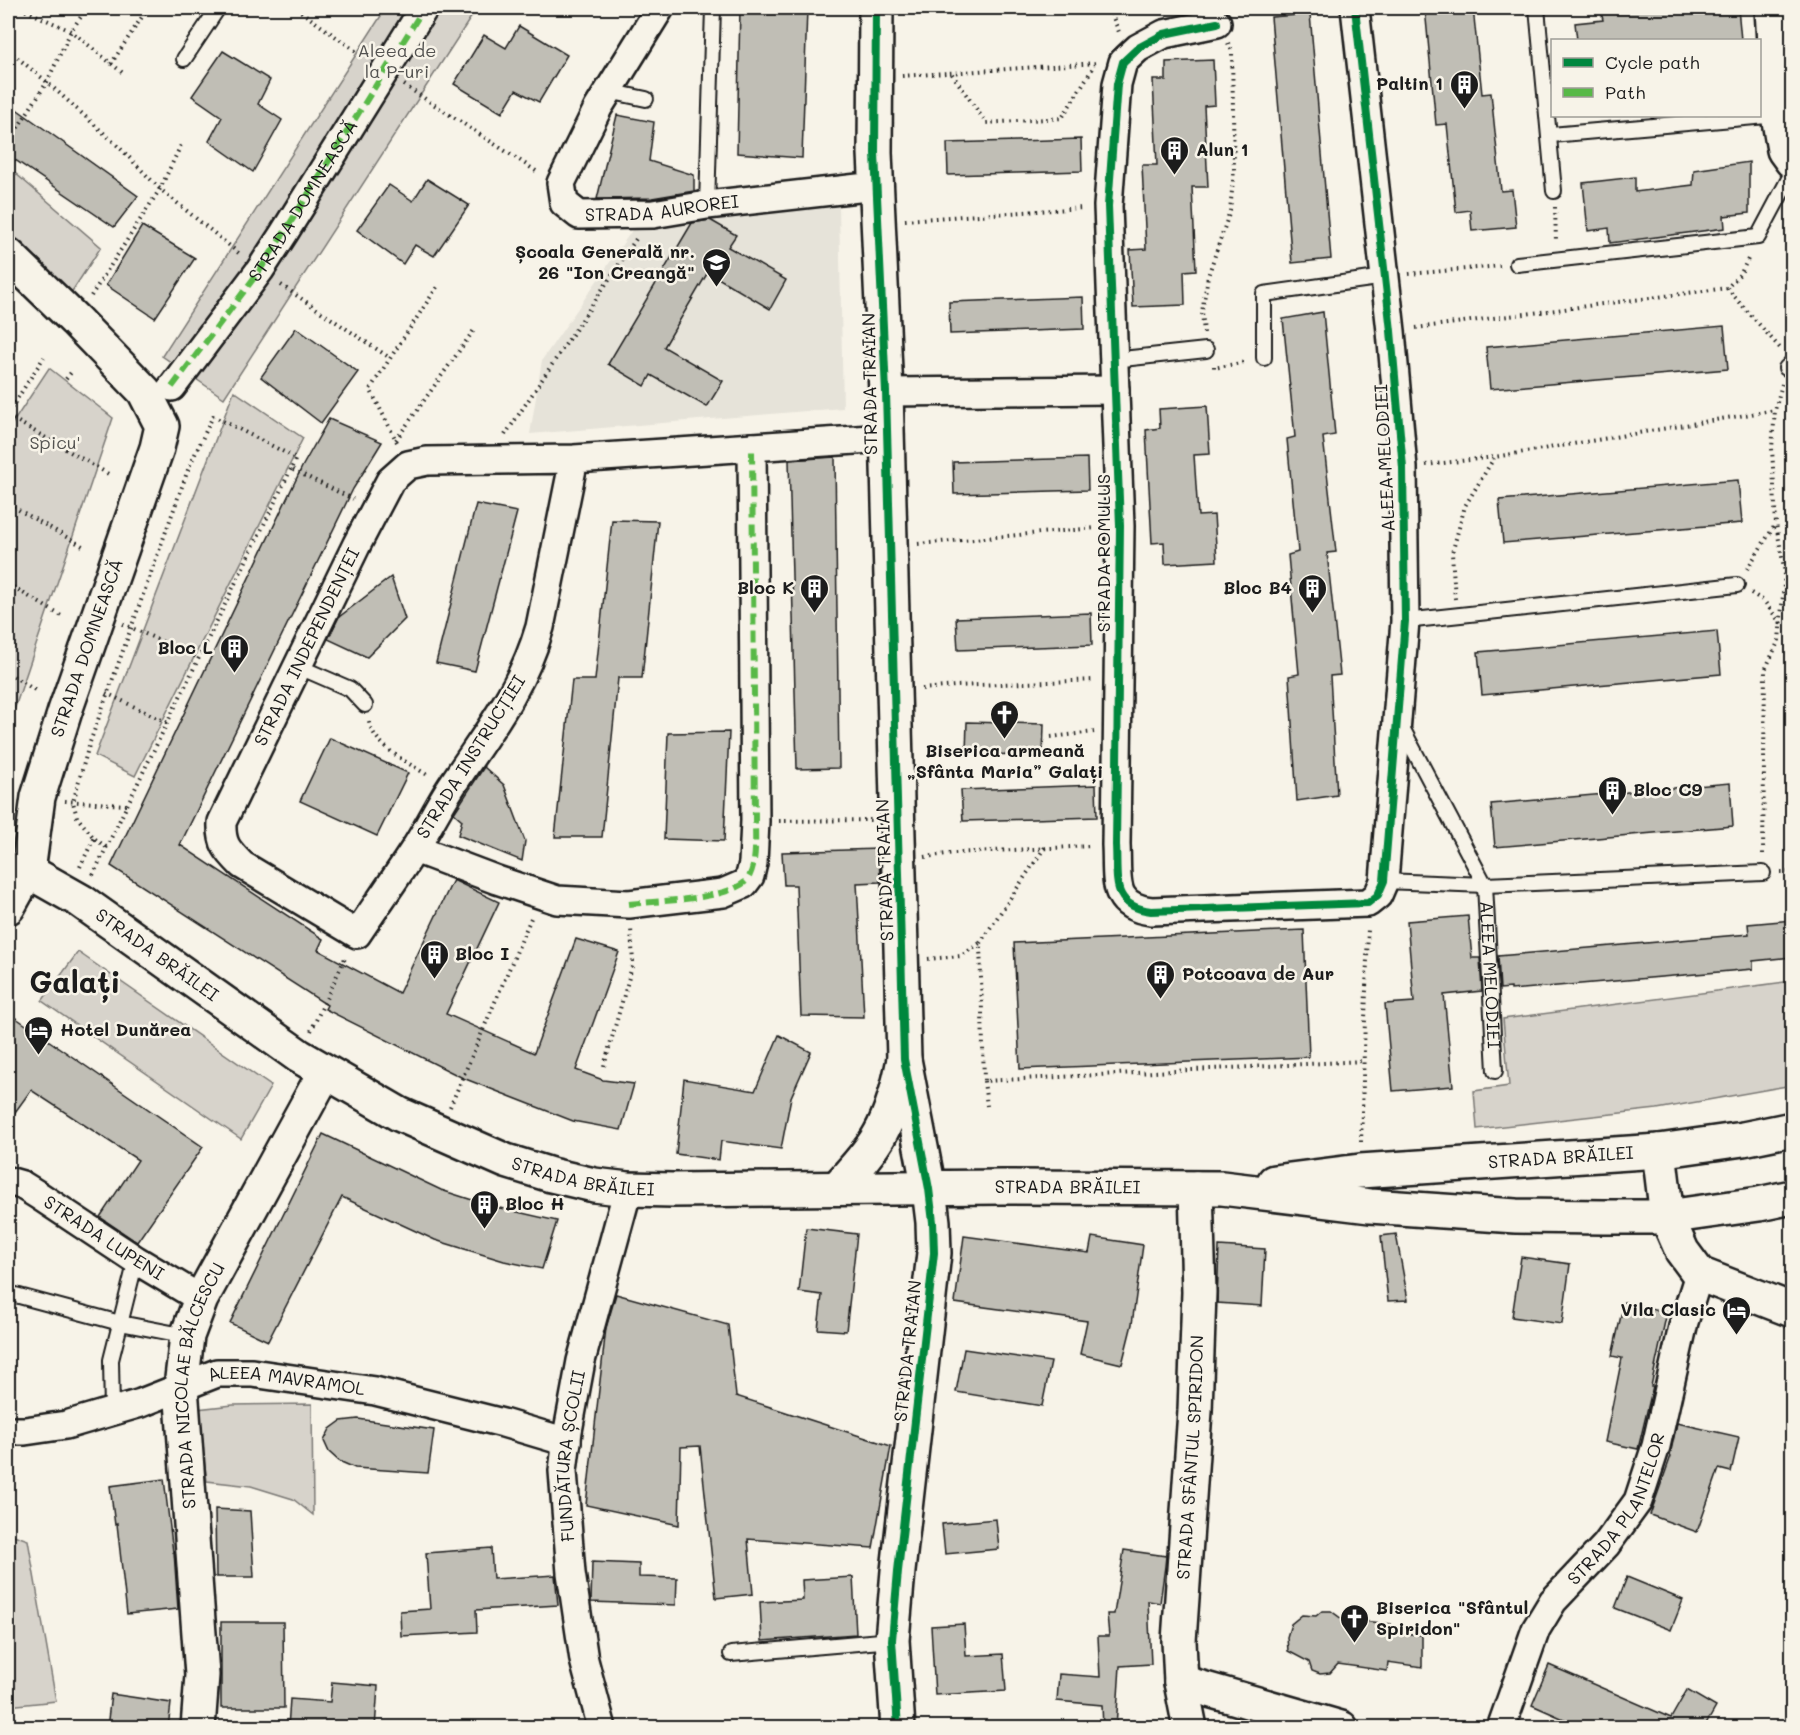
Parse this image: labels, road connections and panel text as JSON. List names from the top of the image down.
{
  "streets": {
    "main road": [
      "STRADA DOMNEASCĂ",
      "STRADA TRAIAN",
      "STRADA BRĂILEI",
      "STRADA NICOLAE BĂLCESCU",
      "STRADA SFÂNTUL SPIRIDON"
    ],
    "street": [
      "STRADA AUROREI",
      "ALEEA MELODIEI",
      "STRADA ROMULUS",
      "STRADA INDEPENDENȚEI",
      "STRADA INSTRUCȚIEI",
      "STRADA LUPENI",
      "ALEEA MAVRAMOL",
      "FUNDĂTURA ȘCOLII",
      "STRADA PLANTELOR"
    ]
  },
  "crossings": [
    ["STRADA DOMNEASCĂ", "STRADA BRĂILEI"],
    ["STRADA AUROREI", "STRADA TRAIAN"],
    ["STRADA TRAIAN", "STRADA BRĂILEI"],
    ["STRADA INDEPENDENȚEI", "STRADA INSTRUCȚIEI"],
    ["STRADA BRĂILEI", "STRADA NICOLAE BĂLCESCU"],
    ["STRADA BRĂILEI", "FUNDĂTURA ȘCOLII"],
    ["STRADA BRĂILEI", "STRADA SFÂNTUL SPIRIDON"],
    ["STRADA LUPENI", "STRADA NICOLAE BĂLCESCU"],
    ["ALEEA MAVRAMOL", "STRADA NICOLAE BĂLCESCU"],
    ["ALEEA MAVRAMOL", "FUNDĂTURA ȘCOLII"]
  ],
  "districts": ["Galați"],
  "parks": ["Aleea de la P-uri", "Spicu'"],
  "places": {
    "building": [
      "Paltin 1",
      "Alun 1",
      "Bloc K",
      "Bloc B4",
      "Bloc L",
      "Bloc C9",
      "Bloc I",
      "Potcoava de Aur",
      "Bloc H"
    ],
    "school or university": ["Școala Generală nr. 26 \"Ion Creangă\""],
    "church": ["Biserica armeană „Sfânta Maria” Galați", "Biserica \"Sfântul Spiridon\""],
    "hotel": ["Hotel Dunărea", "Vila Clasic"]
  },
  "legend": ["Cycle path", "Path"]
}
